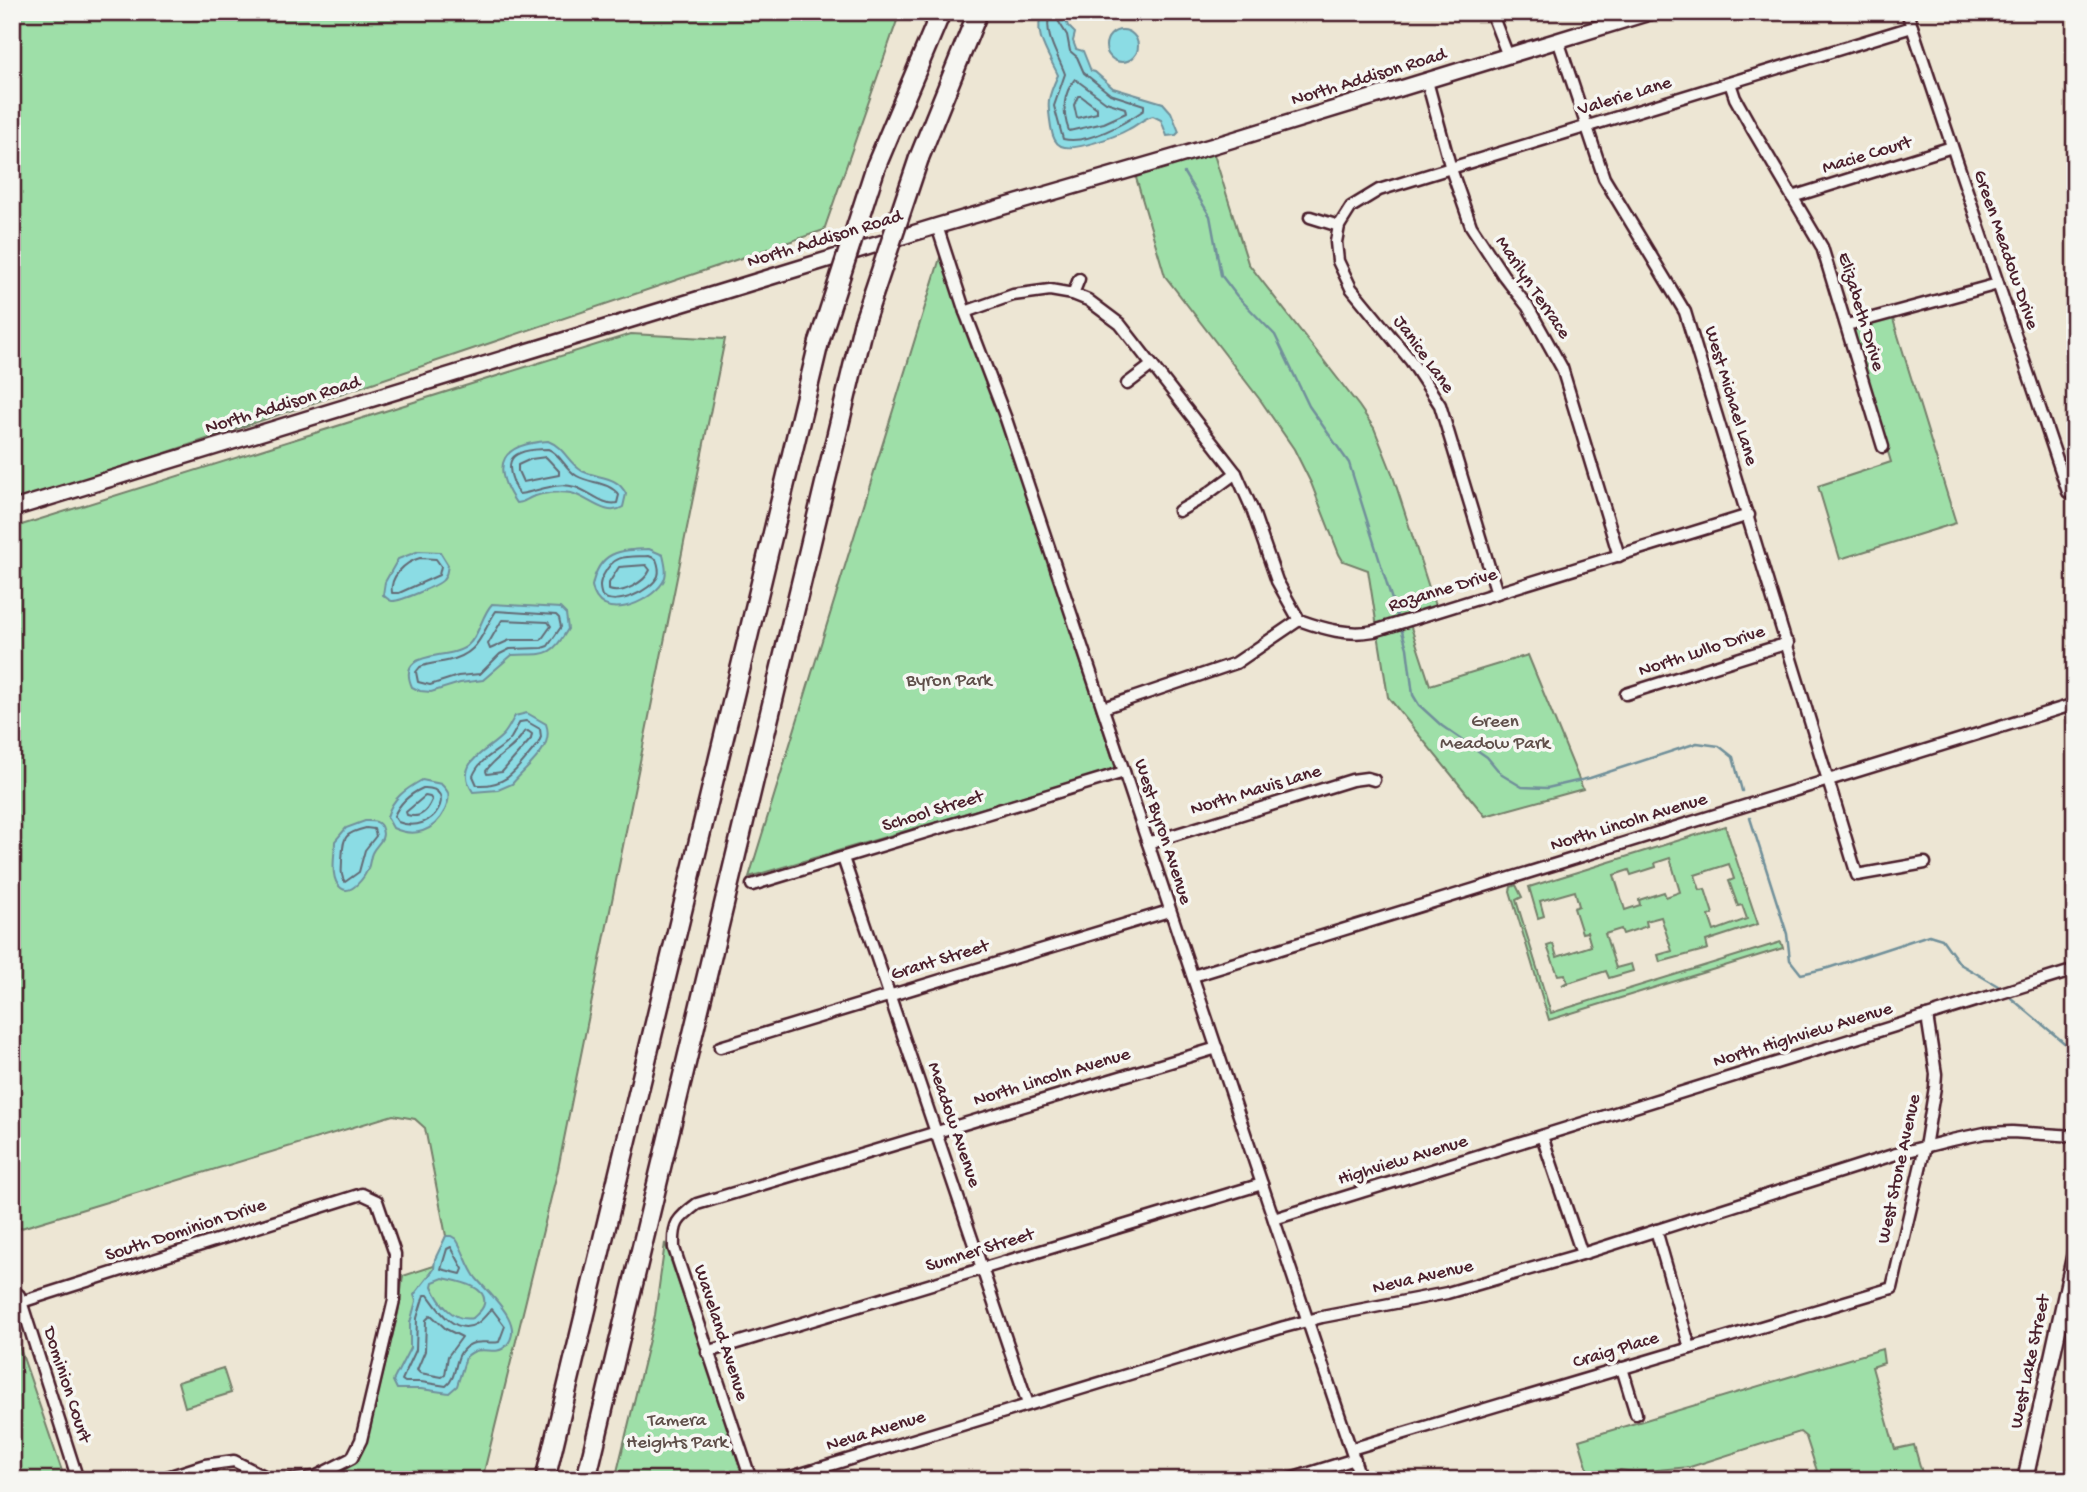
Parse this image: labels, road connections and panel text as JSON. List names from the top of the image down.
{
  "streets": {
    "street": [
      "North Addison Road",
      "Valerie Lane",
      "Macie Court",
      "Green Meadow Drive",
      "Marilyn Terrace",
      "Elizabeth Drive",
      "Janice Lane",
      "West Michael Lane",
      "Rozanne Drive",
      "North Lullo Drive",
      "North Mavis Lane",
      "School Street",
      "North Lincoln Avenue",
      "West Byron Avenue",
      "Grant Street",
      "North Highview Avenue",
      "Meadow Avenue",
      "Highview Avenue",
      "West Stone Avenue",
      "South Dominion Drive",
      "Sumner Street",
      "Neva Avenue",
      "Waveland Avenue",
      "Craig Place",
      "West Lake Street",
      "Dominion Court"
    ]
  },
  "crossings": [
    ["North Addison Road", "Marilyn Terrace"],
    ["North Addison Road", "West Michael Lane"],
    ["North Addison Road", "West Byron Avenue"],
    ["Valerie Lane", "Green Meadow Drive"],
    ["Valerie Lane", "Marilyn Terrace"],
    ["Valerie Lane", "Elizabeth Drive"],
    ["Valerie Lane", "Janice Lane"],
    ["Valerie Lane", "West Michael Lane"],
    ["Macie Court", "Green Meadow Drive"],
    ["Macie Court", "Elizabeth Drive"],
    ["Marilyn Terrace", "Rozanne Drive"],
    ["Janice Lane", "Rozanne Drive"],
    ["West Michael Lane", "Rozanne Drive"],
    ["West Michael Lane", "North Lullo Drive"],
    ["West Michael Lane", "North Lincoln Avenue"],
    ["North Mavis Lane", "West Byron Avenue"],
    ["School Street", "West Byron Avenue"],
    ["School Street", "Meadow Avenue"],
    ["North Lincoln Avenue", "West Byron Avenue"],
    ["North Lincoln Avenue", "Meadow Avenue"],
    ["North Lincoln Avenue", "Waveland Avenue"],
    ["West Byron Avenue", "Grant Street"],
    ["West Byron Avenue", "Highview Avenue"],
    ["West Byron Avenue", "Sumner Street"],
    ["West Byron Avenue", "Neva Avenue"],
    ["West Byron Avenue", "Craig Place"],
    ["Grant Street", "Meadow Avenue"],
    ["North Highview Avenue", "Highview Avenue"],
    ["North Highview Avenue", "West Stone Avenue"],
    ["Meadow Avenue", "Sumner Street"],
    ["Meadow Avenue", "Neva Avenue"],
    ["West Stone Avenue", "Neva Avenue"],
    ["West Stone Avenue", "Craig Place"],
    ["South Dominion Drive", "Dominion Court"],
    ["Sumner Street", "Waveland Avenue"]
  ],
  "parks": ["Byron Park", "Green Meadow Park", "Tamera Heights Park"]
}
